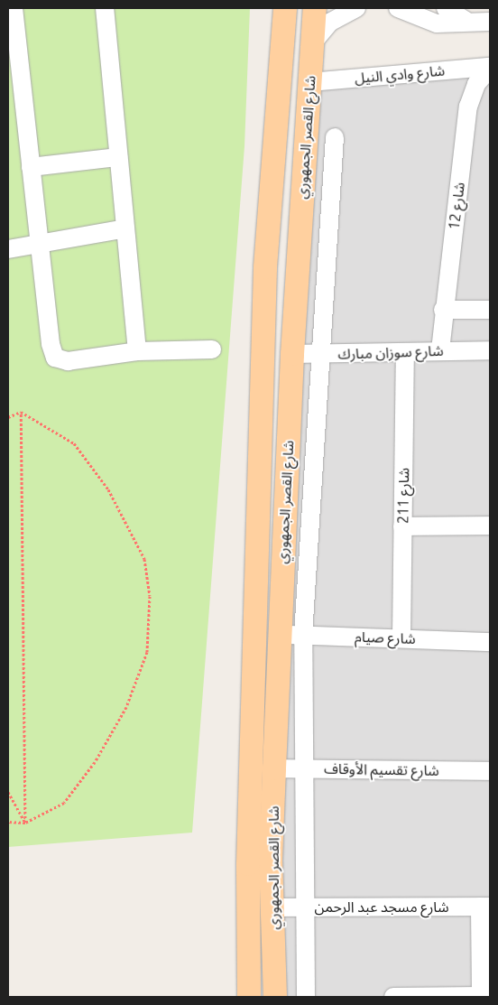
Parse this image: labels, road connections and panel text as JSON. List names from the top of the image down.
{
  "streets": {
    "main road": ["شارع القصر الجمهوري"],
    "street": [
      "شارع وادي النيل",
      "شارع 12",
      "شارع سوزان مبارك",
      "شارع 211",
      "شارع صيام",
      "شارع تقسيم الأوقاف",
      "شارع مسجد عبد الرحمن"
    ]
  },
  "crossings": [
    ["شارع وادي النيل", "شارع القصر الجمهوري"],
    ["شارع وادي النيل", "شارع 12"],
    ["شارع القصر الجمهوري", "شارع سوزان مبارك"],
    ["شارع القصر الجمهوري", "شارع صيام"],
    ["شارع القصر الجمهوري", "شارع تقسيم الأوقاف"],
    ["شارع القصر الجمهوري", "شارع مسجد عبد الرحمن"],
    ["شارع 12", "شارع سوزان مبارك"],
    ["شارع سوزان مبارك", "شارع 211"],
    ["شارع 211", "شارع صيام"]
  ]
}
